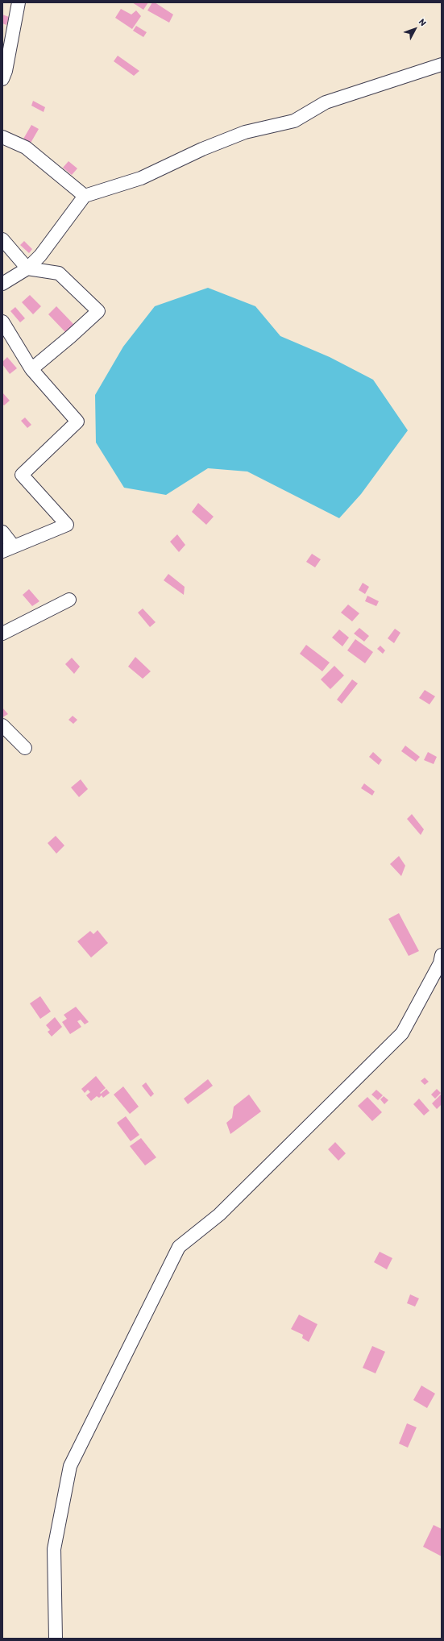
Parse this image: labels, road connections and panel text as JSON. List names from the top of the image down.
{
  "north": "top right"
}
